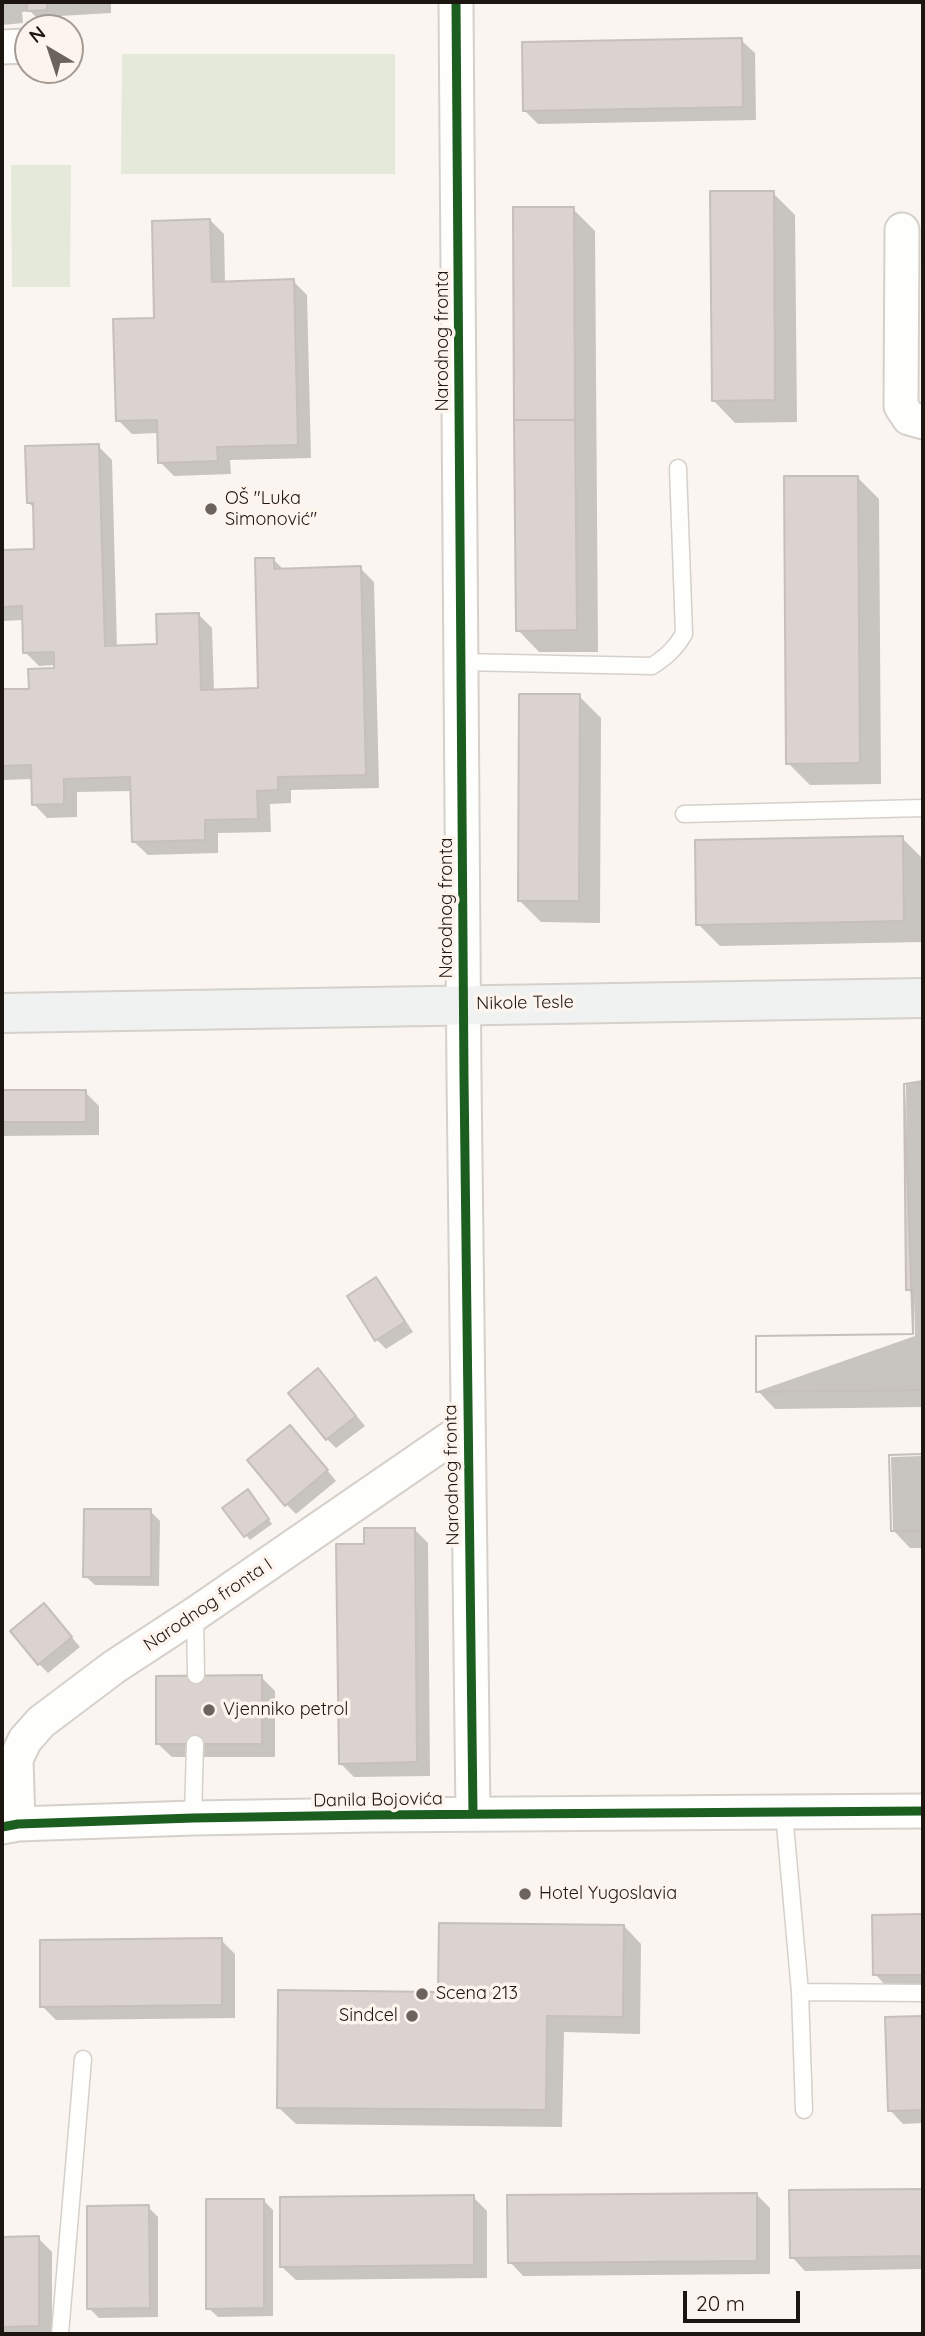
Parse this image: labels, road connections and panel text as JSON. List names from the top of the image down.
{
  "streets": {
    "street": [
      "Narodnog fronta",
      "Nikole Tesle",
      "Narodnog fronta I",
      "Danila Bojovića"
    ]
  },
  "crossings": [
    ["Narodnog fronta", "Nikole Tesle"],
    ["Narodnog fronta", "Narodnog fronta I"],
    ["Narodnog fronta", "Danila Bojovića"],
    ["Narodnog fronta I", "Danila Bojovića"]
  ],
  "places": [
    "OŠ \"Luka Simonović\"",
    "Vjenniko petrol",
    "Hotel Yugoslavia",
    "Scena 213",
    "Sindcel"
  ],
  "scale_bar": "20 m",
  "north": "top left"
}
